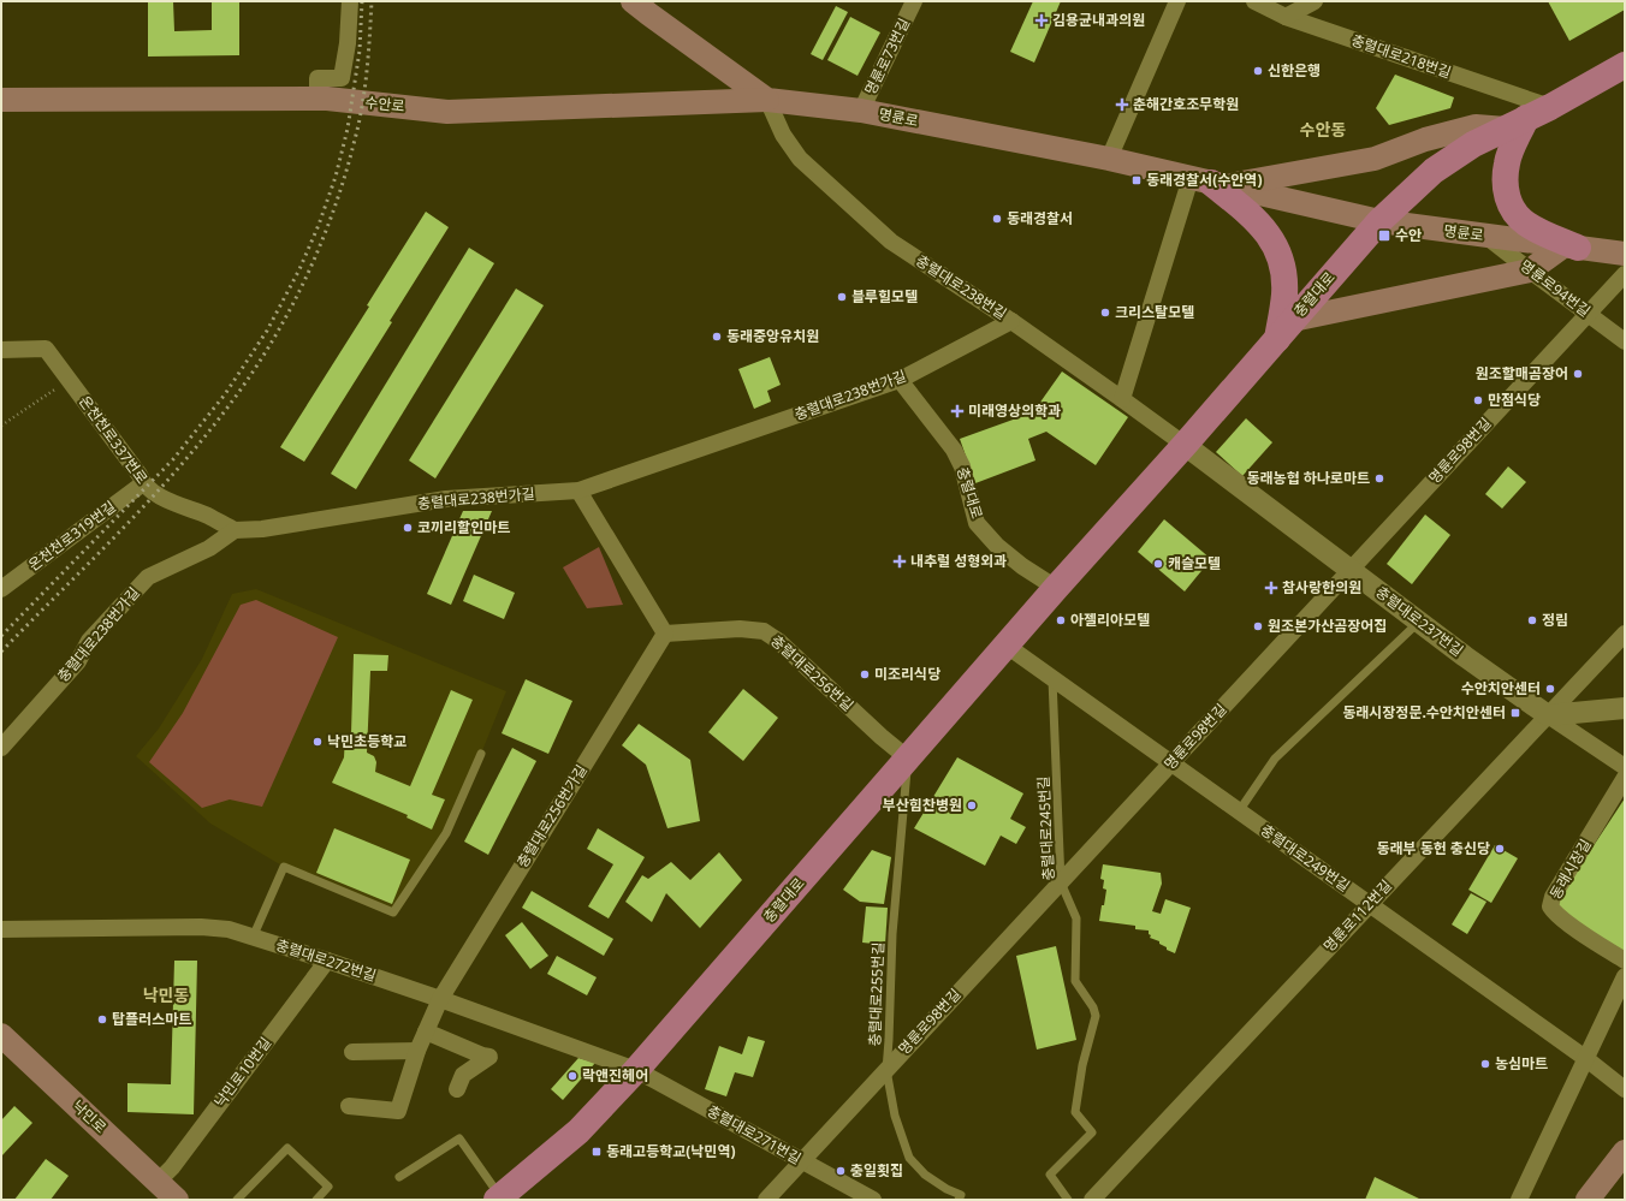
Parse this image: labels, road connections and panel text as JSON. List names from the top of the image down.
{
  "streets": {
    "main road": [
      "수안로",
      "명륜로",
      "충렬대로",
      "낙민로"
    ],
    "street": [
      "명륜로73번길",
      "충렬대로218번길",
      "충렬대로238번길",
      "명륜로94번길",
      "충렬대로238번가길",
      "온천천로337번로",
      "명륜로98번길",
      "온천천로319번길",
      "충렬대로237번길",
      "충렬대로256번길",
      "충렬대로256번가길",
      "충렬대로249번길",
      "동래시장길",
      "명륜로112번길",
      "충렬대로272번길",
      "낙민로10번길",
      "충렬대로271번길"
    ],
    "lane": ["충렬대로245번길", "충렬대로255번길"]
  },
  "crossings": [
    ["명륜로73번길", "명륜로"],
    ["충렬대로218번길", "충렬대로"],
    ["수안로", "명륜로"],
    ["수안로", "충렬대로238번길"],
    ["명륜로", "충렬대로238번길"],
    ["명륜로", "명륜로94번길"],
    ["명륜로", "충렬대로"],
    ["충렬대로238번길", "충렬대로"],
    ["충렬대로238번길", "충렬대로238번가길"],
    ["충렬대로238번길", "충렬대로237번길"],
    ["명륜로94번길", "명륜로98번길"],
    ["충렬대로", "충렬대로238번가길"],
    ["충렬대로", "충렬대로237번길"],
    ["충렬대로", "충렬대로256번길"],
    ["충렬대로", "충렬대로249번길"],
    ["충렬대로", "충렬대로272번길"],
    ["충렬대로", "충렬대로255번길"],
    ["충렬대로", "충렬대로271번길"],
    ["충렬대로238번가길", "온천천로337번로"],
    ["온천천로337번로", "온천천로319번길"],
    ["명륜로98번길", "충렬대로237번길"],
    ["명륜로98번길", "충렬대로245번길"],
    ["명륜로98번길", "충렬대로249번길"],
    ["명륜로98번길", "충렬대로255번길"],
    ["명륜로98번길", "충렬대로271번길"],
    ["충렬대로237번길", "명륜로112번길"],
    ["충렬대로256번길", "충렬대로256번가길"],
    ["충렬대로256번길", "충렬대로255번길"],
    ["충렬대로256번가길", "충렬대로272번길"],
    ["충렬대로245번길", "충렬대로249번길"],
    ["충렬대로249번길", "명륜로112번길"],
    ["충렬대로272번길", "낙민로10번길"],
    ["충렬대로272번길", "충렬대로271번길"],
    ["낙민로10번길", "낙민로"]
  ],
  "districts": ["수안동", "낙민동"],
  "places": {
    "health": [
      "김용균내과의원",
      "춘해간호조무학원",
      "미래영상의학과",
      "내추럴 성형외과",
      "참사랑한의원"
    ],
    "other": [
      "신한은행",
      "동래경찰서",
      "블루힐모텔",
      "크리스탈모텔",
      "동래중앙유치원",
      "원조할매곰장어",
      "만점식당",
      "동래농협 하나로마트",
      "코끼리할인마트",
      "캐슬모텔",
      "아젤리아모텔",
      "정림",
      "원조본가산곰장어집",
      "미조리식당",
      "수안치안센터",
      "낙민초등학교",
      "부산힘찬병원",
      "동래부 동헌 충신당",
      "탑플러스마트",
      "농심마트",
      "락앤진헤어",
      "충일횟집"
    ],
    "transit": [
      "동래경찰서(수안역)",
      "수안",
      "동래시장정문.수안치안센터",
      "동래고등학교(낙민역)"
    ]
  }
}
